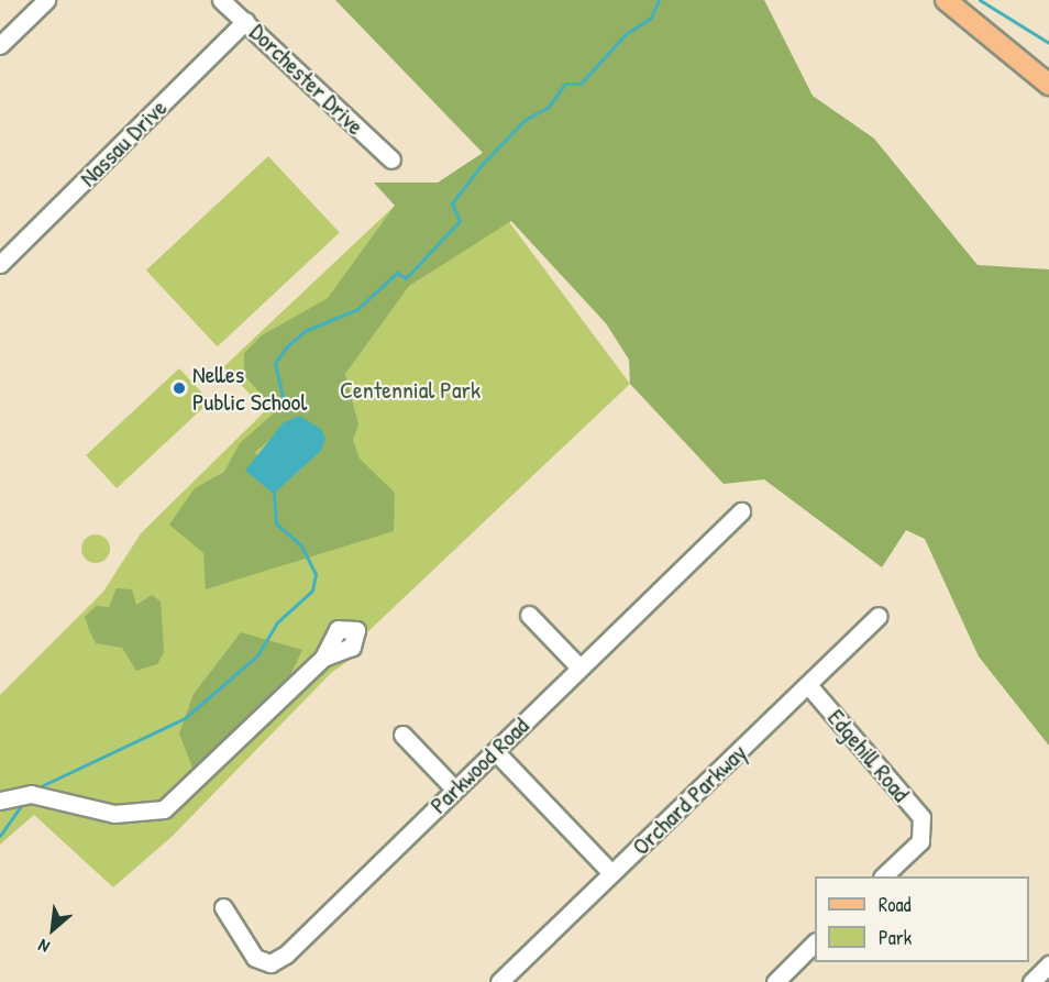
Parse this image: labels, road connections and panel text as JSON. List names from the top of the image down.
{
  "streets": {
    "street": [
      "Dorchester Drive",
      "Nassau Drive",
      "Edgehill Road",
      "Parkwood Road",
      "Orchard Parkway"
    ]
  },
  "crossings": [
    ["Dorchester Drive", "Nassau Drive"],
    ["Edgehill Road", "Orchard Parkway"]
  ],
  "parks": ["Centennial Park"],
  "places": ["Nelles Public School"],
  "legend": ["Road", "Park"],
  "north": "bottom left"
}
